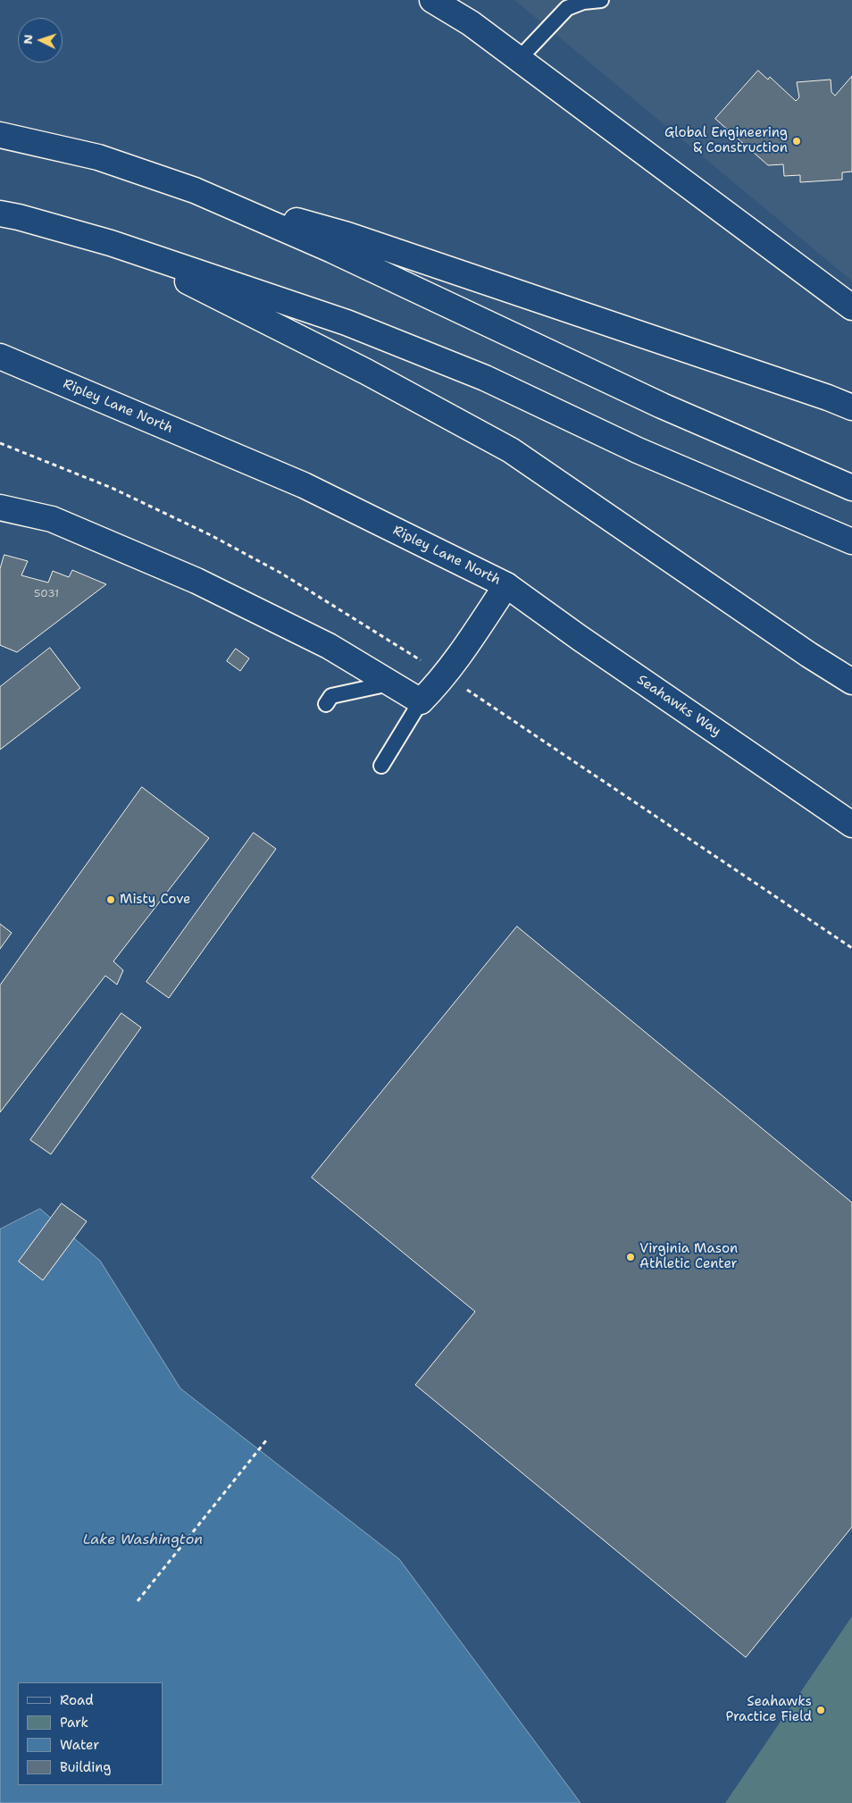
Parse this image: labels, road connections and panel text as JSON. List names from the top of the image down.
{
  "streets": {
    "main road": ["Ripley Lane North", "Seahawks Way"]
  },
  "crossings": [
    ["Ripley Lane North", "Seahawks Way"]
  ],
  "water": ["Lake Washington"],
  "places": [
    "Global Engineering & Construction",
    "Misty Cove",
    "Virginia Mason Athletic Center",
    "Seahawks Practice Field"
  ],
  "house_numbers": ["5031"],
  "legend": [
    "Road",
    "Park",
    "Water",
    "Building"
  ],
  "north": "left"
}
